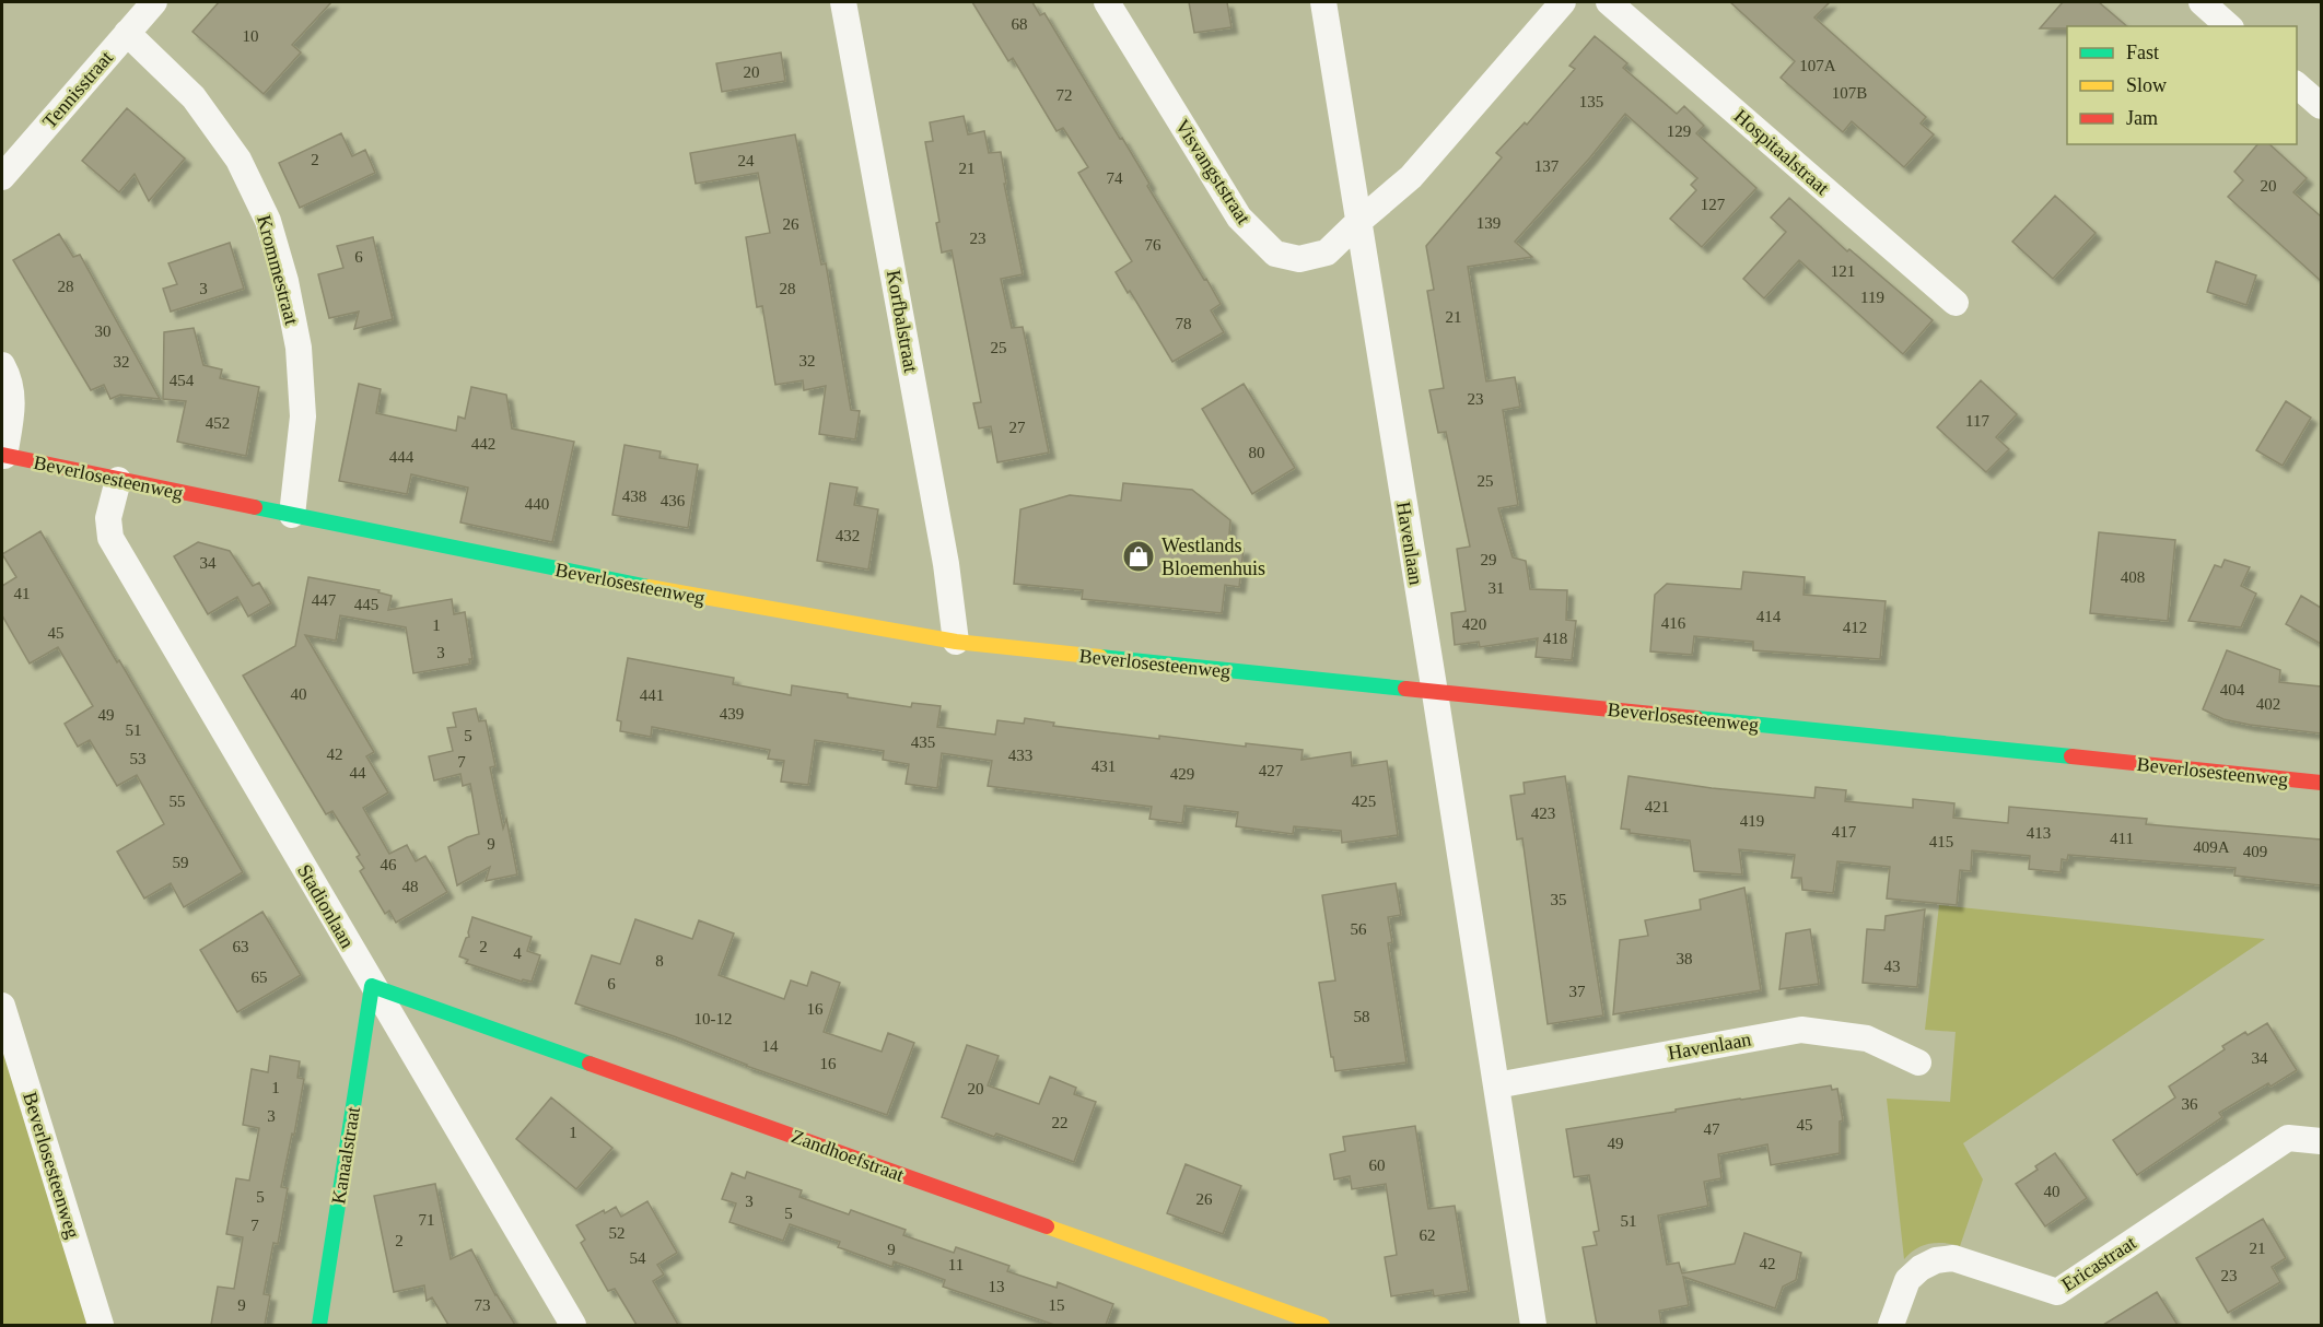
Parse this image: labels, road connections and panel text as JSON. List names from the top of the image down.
{
  "streets": {
    "street": [
      "Tennisstraat",
      "Hospitaalstraat",
      "Visvangststraat",
      "Krommestraat",
      "Korfbalstraat",
      "Beverlosesteenweg",
      "Havenlaan",
      "Stadionlaan",
      "Kanaalstraat",
      "Zandhoefstraat",
      "Ericastraat"
    ]
  },
  "crossings": [
    ["Tennisstraat", "Krommestraat"],
    ["Visvangststraat", "Havenlaan"],
    ["Krommestraat", "Beverlosesteenweg"],
    ["Korfbalstraat", "Beverlosesteenweg"],
    ["Beverlosesteenweg", "Havenlaan"],
    ["Beverlosesteenweg", "Stadionlaan"],
    ["Stadionlaan", "Kanaalstraat"],
    ["Stadionlaan", "Zandhoefstraat"],
    ["Kanaalstraat", "Zandhoefstraat"]
  ],
  "places": {
    "shop": ["Westlands Bloemenhuis"]
  },
  "house_numbers": [
    "68",
    "10",
    "107A",
    "20",
    "107B",
    "72",
    "135",
    "129",
    "2",
    "24",
    "137",
    "21",
    "74",
    "20",
    "127",
    "139",
    "26",
    "23",
    "76",
    "6",
    "121",
    "28",
    "3",
    "28",
    "119",
    "21",
    "78",
    "30",
    "25",
    "32",
    "32",
    "454",
    "23",
    "117",
    "452",
    "27",
    "442",
    "80",
    "444",
    "25",
    "438",
    "436",
    "440",
    "432",
    "29",
    "34",
    "408",
    "31",
    "41",
    "447",
    "445",
    "414",
    "416",
    "420",
    "1",
    "412",
    "45",
    "418",
    "3",
    "404",
    "40",
    "441",
    "402",
    "439",
    "49",
    "51",
    "5",
    "435",
    "42",
    "433",
    "53",
    "7",
    "431",
    "427",
    "44",
    "429",
    "55",
    "425",
    "421",
    "423",
    "419",
    "417",
    "413",
    "411",
    "415",
    "9",
    "409A",
    "409",
    "59",
    "46",
    "48",
    "35",
    "56",
    "63",
    "2",
    "4",
    "38",
    "8",
    "43",
    "65",
    "6",
    "37",
    "16",
    "58",
    "10-12",
    "14",
    "34",
    "16",
    "1",
    "20",
    "36",
    "3",
    "22",
    "45",
    "47",
    "1",
    "49",
    "60",
    "40",
    "5",
    "26",
    "3",
    "5",
    "71",
    "51",
    "7",
    "52",
    "62",
    "2",
    "21",
    "9",
    "54",
    "42",
    "11",
    "23",
    "13",
    "9",
    "73",
    "15"
  ],
  "legend": ["Fast", "Slow", "Jam"]
}
